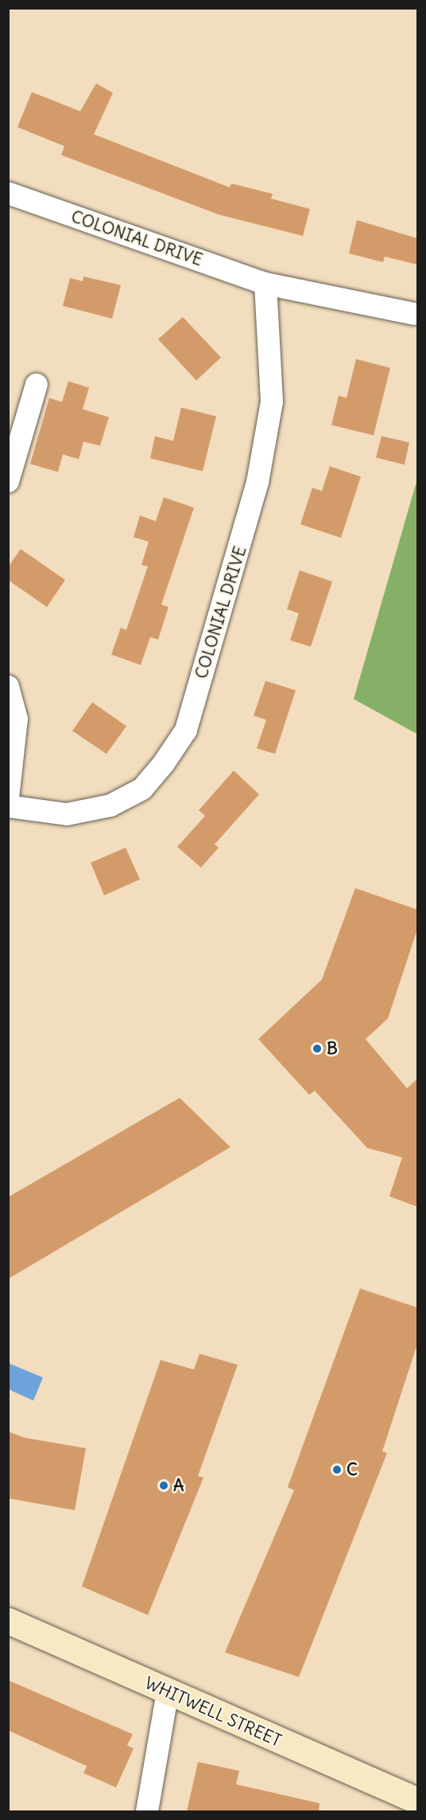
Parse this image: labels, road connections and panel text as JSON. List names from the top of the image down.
{
  "streets": {
    "street": ["COLONIAL DRIVE", "WHITWELL STREET"]
  },
  "places": ["B", "C", "A"]
}
